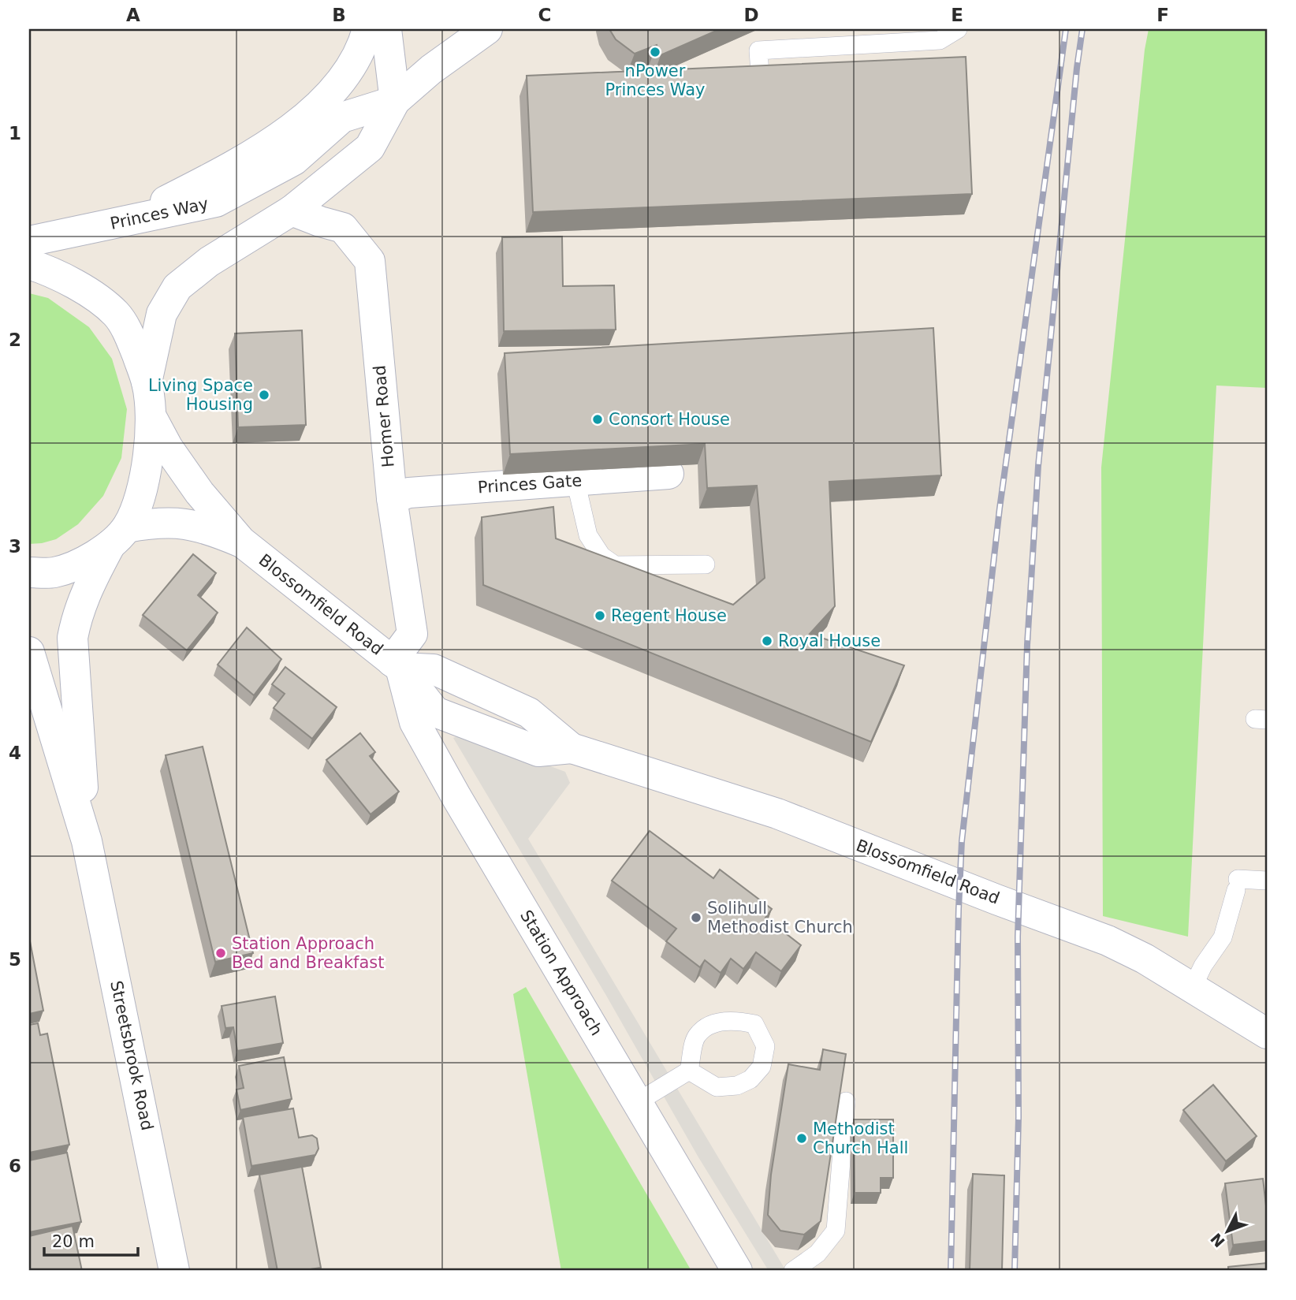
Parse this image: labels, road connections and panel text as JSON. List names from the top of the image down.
{
  "streets": {
    "main road": [
      "Princes Way",
      "Homer Road",
      "Princes Gate",
      "Blossomfield Road",
      "Station Approach",
      "Streetsbrook Road"
    ]
  },
  "crossings": [
    ["Princes Way", "Homer Road"],
    ["Homer Road", "Princes Gate"],
    ["Homer Road", "Blossomfield Road"],
    ["Homer Road", "Station Approach"],
    ["Blossomfield Road", "Station Approach"],
    ["Blossomfield Road", "Streetsbrook Road"]
  ],
  "places": [
    "nPower Princes Way",
    "Living Space Housing",
    "Consort House",
    "Regent House",
    "Royal House",
    "Solihull Methodist Church",
    "Station Approach Bed and Breakfast",
    "Methodist Church Hall"
  ],
  "scale_bar": "20 m",
  "north": "bottom left",
  "grid": {
    "columns": [
      "A",
      "B",
      "C",
      "D",
      "E",
      "F"
    ],
    "rows": [
      "1",
      "2",
      "3",
      "4",
      "5",
      "6"
    ]
  }
}
